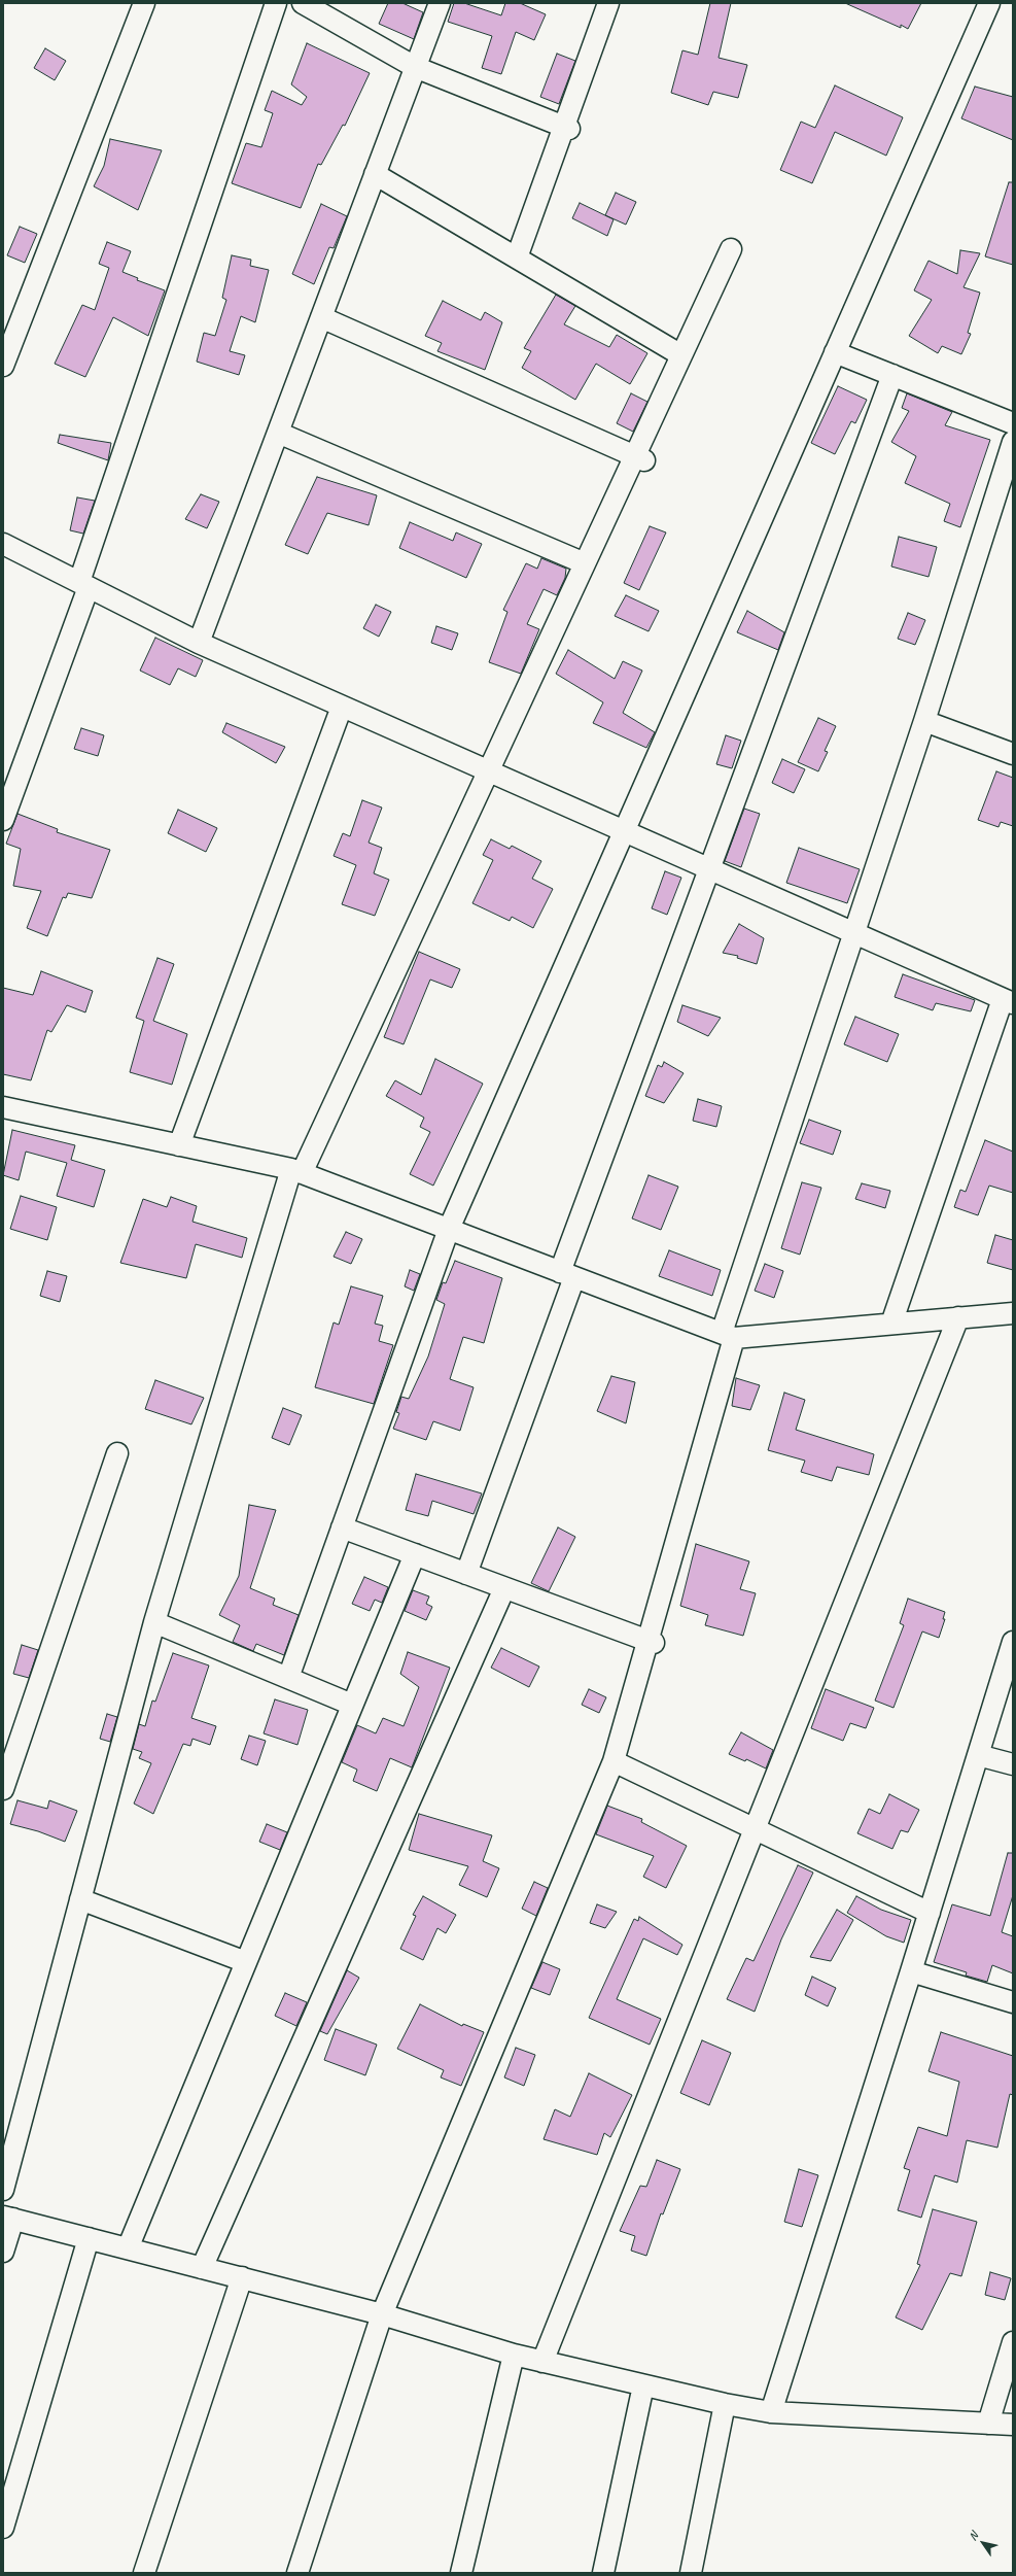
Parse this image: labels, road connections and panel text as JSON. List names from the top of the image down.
{
  "north": "top left"
}
